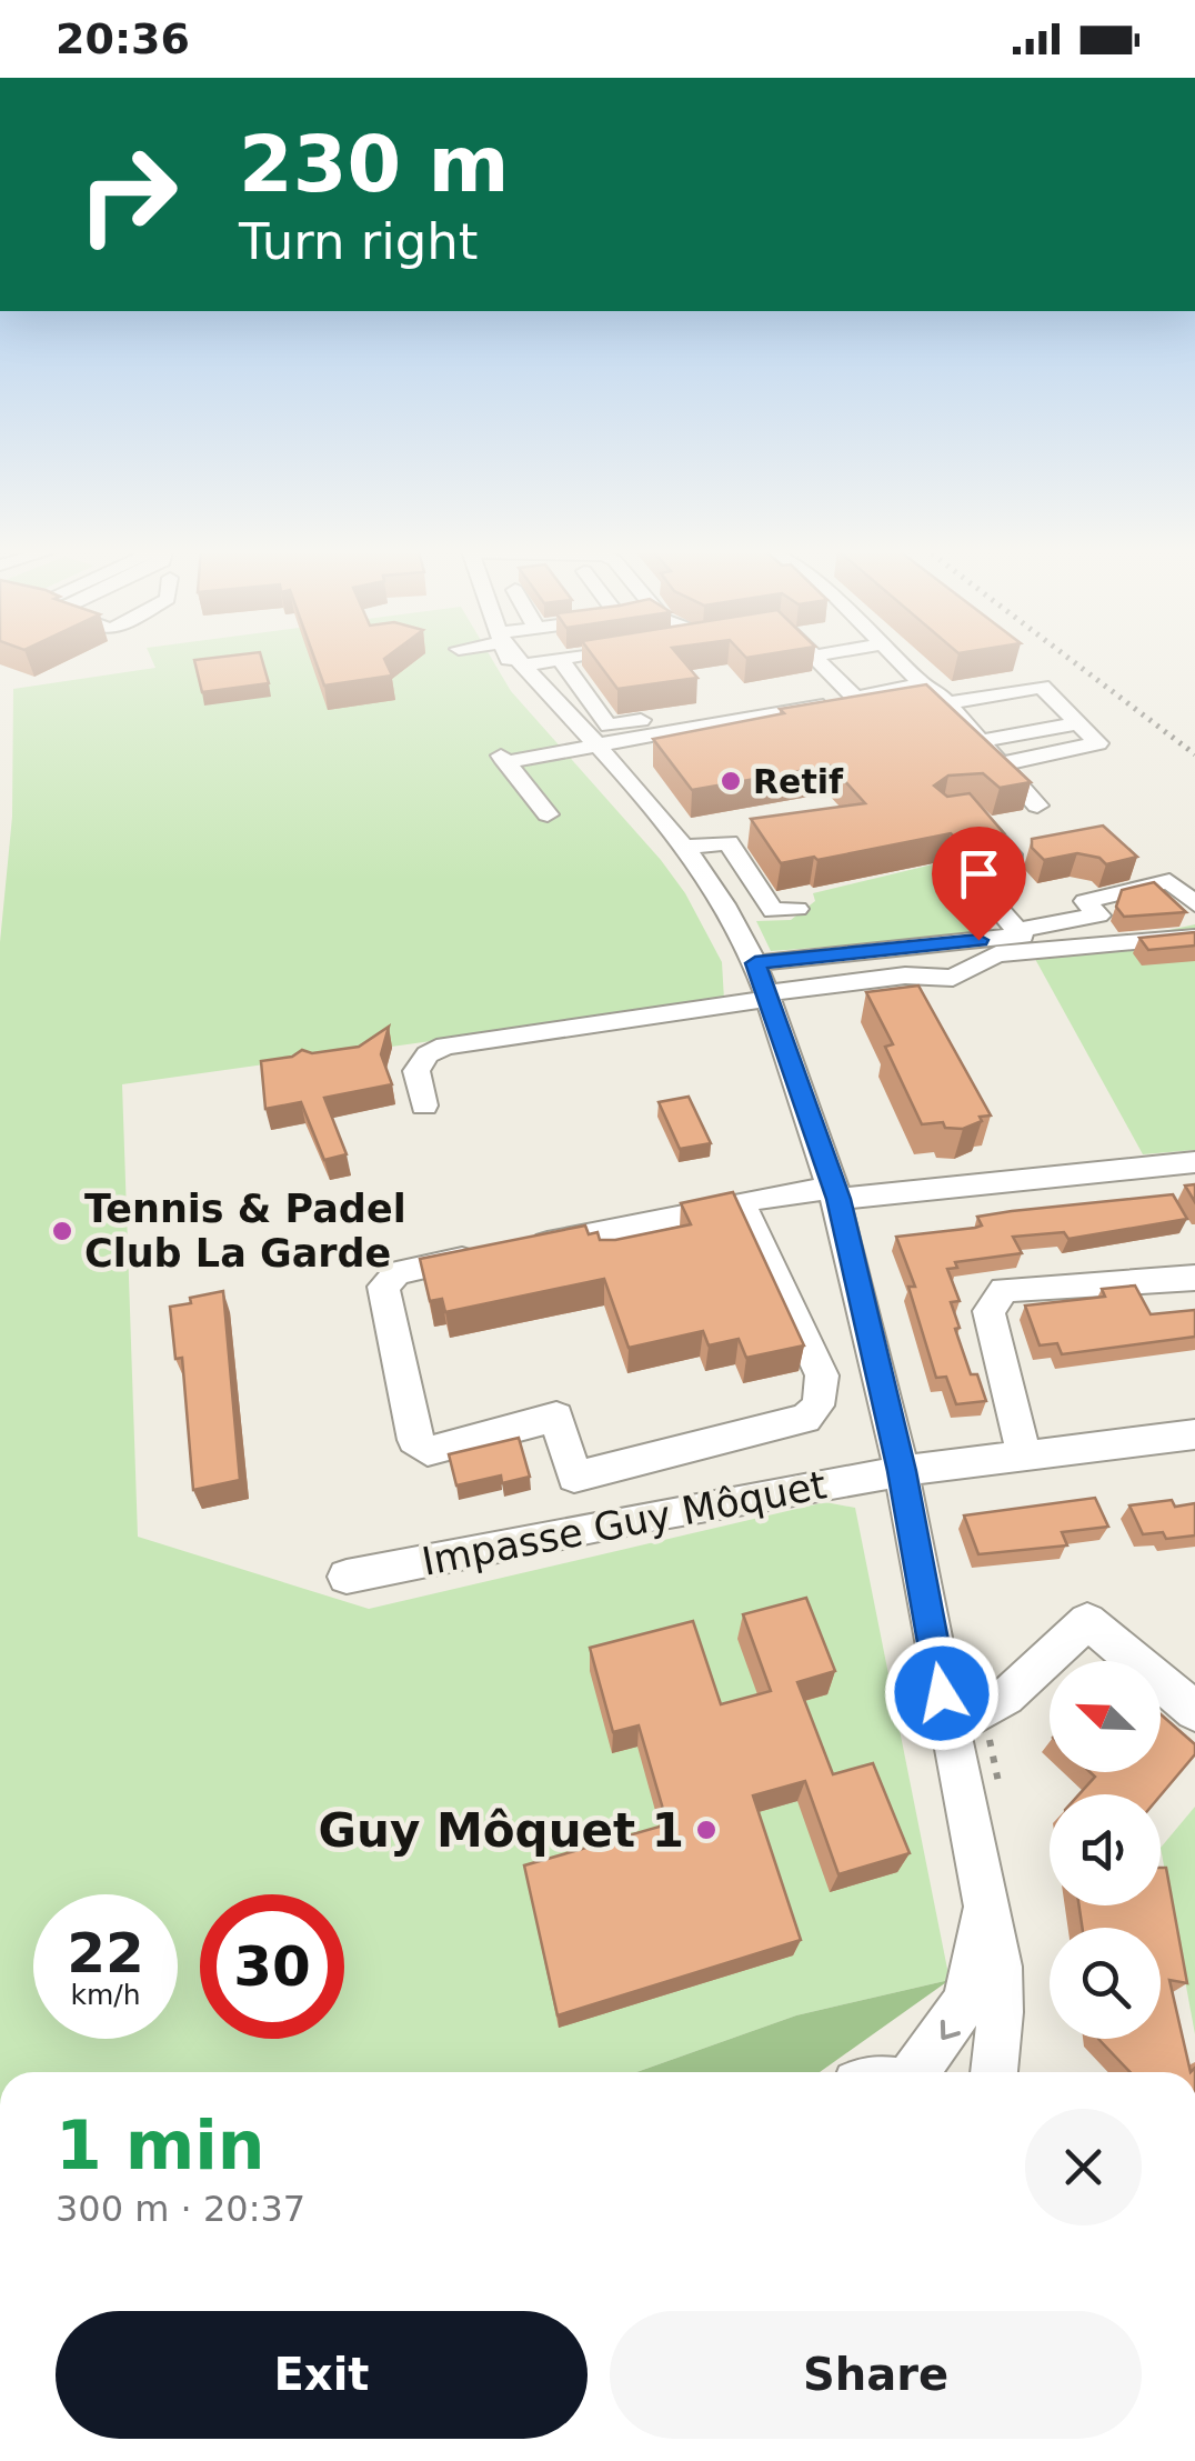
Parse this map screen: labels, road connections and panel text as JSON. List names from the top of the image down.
{
  "streets": {
    "street": ["Impasse Guy Môquet"]
  },
  "places": ["Retif", "Tennis & Padel Club La Garde", "Guy Môquet 1"],
  "north": "top left",
  "page": {
    "status": "20:36",
    "turn": ["230 m", "Turn right"],
    "speed": "22 km/h",
    "limit": "30",
    "heading": ["1 min", "300 m · 20:37"],
    "buttons": ["Exit", "Share"]
  }
}
